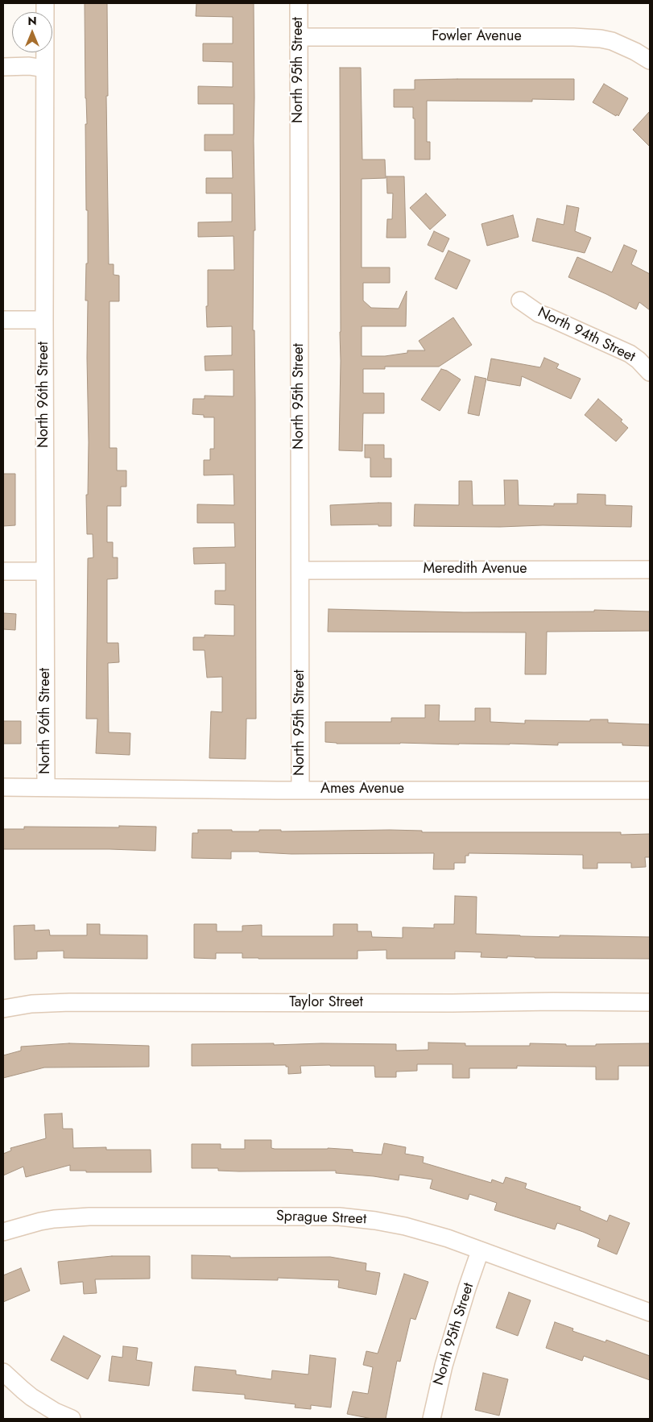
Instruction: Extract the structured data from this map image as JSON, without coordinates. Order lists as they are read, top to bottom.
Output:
{
  "streets": {
    "street": [
      "Fowler Avenue",
      "North 95th Street",
      "North 94th Street",
      "North 96th Street",
      "Meredith Avenue",
      "Ames Avenue",
      "Taylor Street",
      "Sprague Street"
    ]
  },
  "crossings": [
    ["Fowler Avenue", "North 95th Street"],
    ["North 95th Street", "Meredith Avenue"],
    ["North 95th Street", "Ames Avenue"],
    ["North 95th Street", "Sprague Street"],
    ["North 96th Street", "Ames Avenue"]
  ],
  "north": "top"
}
